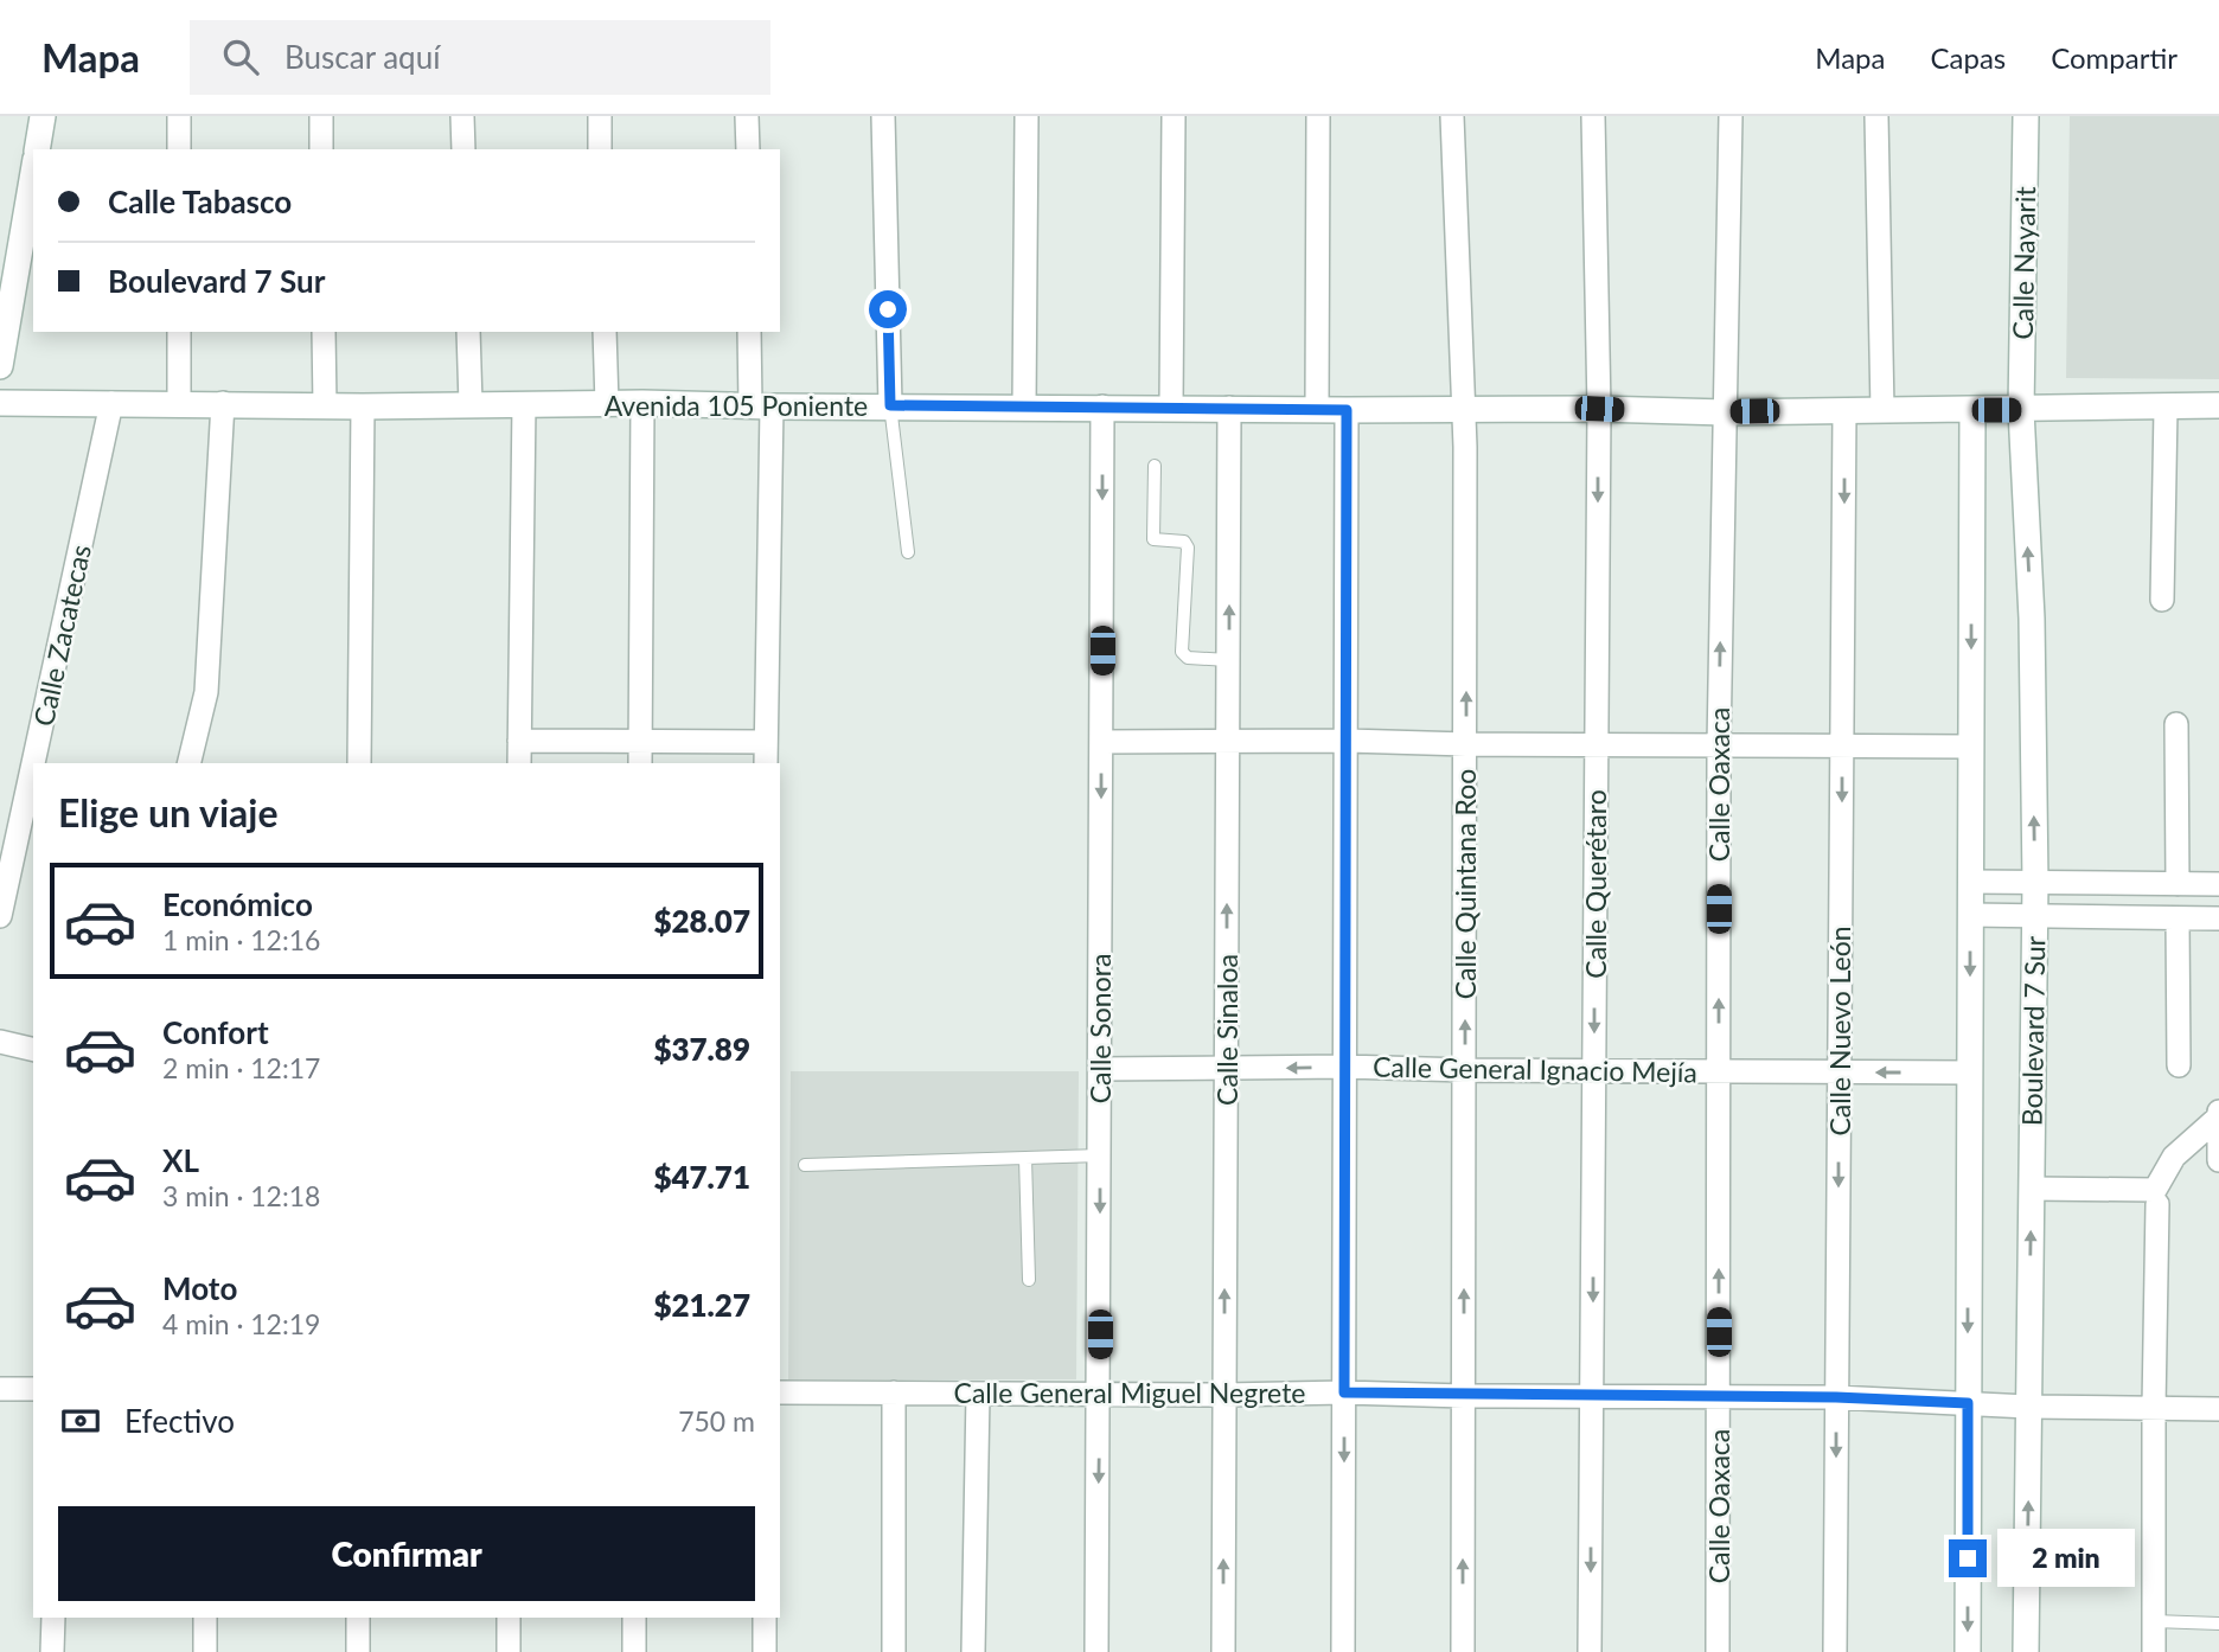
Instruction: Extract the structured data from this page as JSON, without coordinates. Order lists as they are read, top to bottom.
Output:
{
  "streets": {
    "street": [
      "Calle Nayarit",
      "Avenida 105 Poniente",
      "Calle Zacatecas",
      "Calle Oaxaca",
      "Calle Quintana Roo",
      "Calle Querétaro",
      "Calle Sonora",
      "Calle Sinaloa",
      "Calle Nuevo León",
      "Boulevard 7 Sur",
      "Calle General Ignacio Mejía",
      "Calle General Miguel Negrete"
    ]
  },
  "crossings": [
    ["Calle Nayarit", "Avenida 105 Poniente"],
    ["Calle Nayarit", "Boulevard 7 Sur"],
    ["Avenida 105 Poniente", "Calle Zacatecas"],
    ["Avenida 105 Poniente", "Calle Oaxaca"],
    ["Avenida 105 Poniente", "Calle Quintana Roo"],
    ["Avenida 105 Poniente", "Calle Querétaro"],
    ["Avenida 105 Poniente", "Calle Sonora"],
    ["Avenida 105 Poniente", "Calle Sinaloa"],
    ["Avenida 105 Poniente", "Calle Nuevo León"],
    ["Avenida 105 Poniente", "Boulevard 7 Sur"],
    ["Calle Oaxaca", "Calle General Ignacio Mejía"],
    ["Calle Oaxaca", "Calle General Miguel Negrete"],
    ["Calle Quintana Roo", "Calle General Ignacio Mejía"],
    ["Calle Quintana Roo", "Calle General Miguel Negrete"],
    ["Calle Querétaro", "Calle General Ignacio Mejía"],
    ["Calle Querétaro", "Calle General Miguel Negrete"],
    ["Calle Sonora", "Calle General Ignacio Mejía"],
    ["Calle Sonora", "Calle General Miguel Negrete"],
    ["Calle Sinaloa", "Calle General Ignacio Mejía"],
    ["Calle Sinaloa", "Calle General Miguel Negrete"],
    ["Calle Nuevo León", "Calle General Ignacio Mejía"],
    ["Calle Nuevo León", "Calle General Miguel Negrete"],
    ["Boulevard 7 Sur", "Calle General Miguel Negrete"]
  ],
  "one_way": ["Calle Oaxaca", "Calle Querétaro"],
  "page": {
    "header": "Mapa",
    "search": "Buscar aquí",
    "nav": ["Mapa", "Capas", "Compartir"],
    "banner": ["Calle Tabasco", "Boulevard 7 Sur"],
    "heading": "Elige un viaje",
    "list": [
      {
        "name": "Económico",
        "note": "1 min · 12:16",
        "value": "$28.07"
      },
      {
        "name": "Confort",
        "note": "2 min · 12:17",
        "value": "$37.89"
      },
      {
        "name": "XL",
        "note": "3 min · 12:18",
        "value": "$47.71"
      },
      {
        "name": "Moto",
        "note": "4 min · 12:19",
        "value": "$21.27"
      }
    ],
    "pay": ["Efectivo", "750 m"],
    "buttons": "Confirmar",
    "bubble": "2 min"
  }
}
